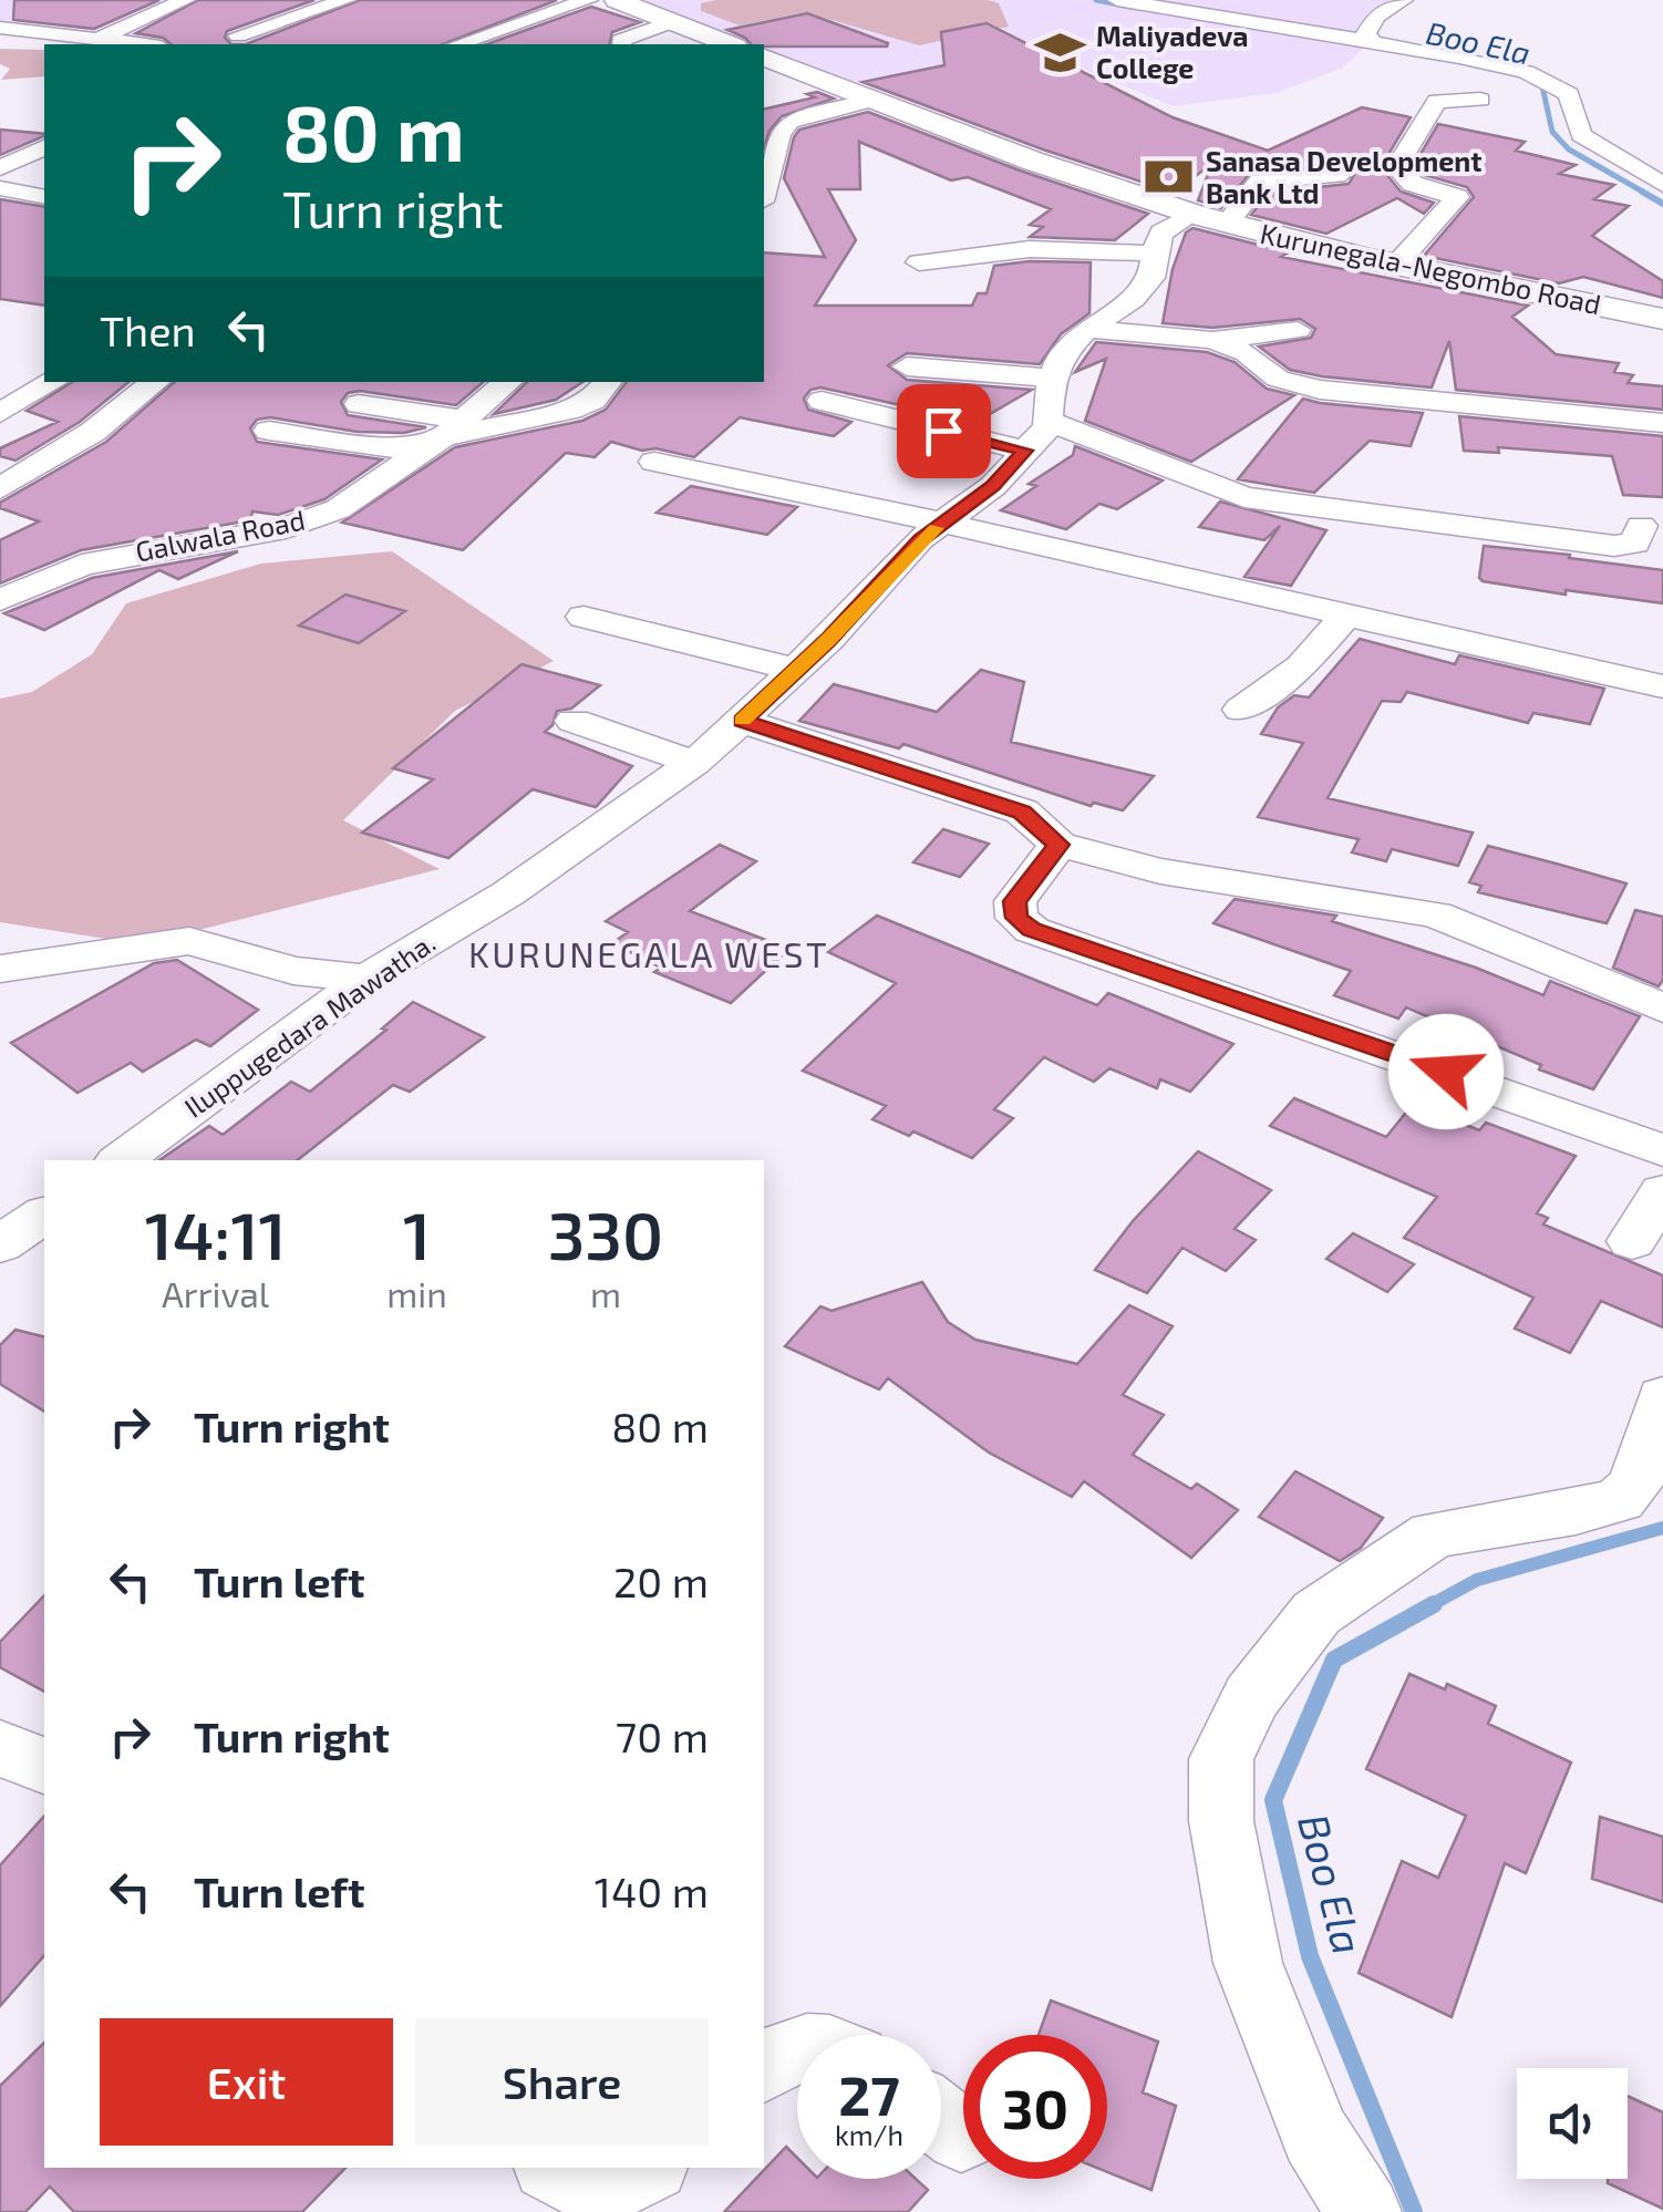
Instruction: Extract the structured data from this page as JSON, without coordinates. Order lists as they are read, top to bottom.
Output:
{
  "streets": {
    "main road": ["Kurunegala-Negombo Road"],
    "street": ["Galwala Road", "Iluppugedara Mawatha."]
  },
  "crossings": [
    ["Kurunegala-Negombo Road", "Iluppugedara Mawatha."]
  ],
  "districts": ["KURUNEGALA WEST"],
  "water": ["Boo Ela"],
  "places": {
    "school or university": ["Maliyadeva College"],
    "bank": ["Sanasa Development Bank Ltd"]
  },
  "page": {
    "turn": ["80 m", "Turn right"],
    "then": "Then",
    "eta": [
      "14:11",
      "Arrival",
      "1",
      "min",
      "330",
      "m"
    ],
    "list": [
      {
        "name": "Turn right",
        "value": "80 m"
      },
      {
        "name": "Turn left",
        "value": "20 m"
      },
      {
        "name": "Turn right",
        "value": "70 m"
      },
      {
        "name": "Turn left",
        "value": "140 m"
      }
    ],
    "buttons": ["Exit", "Share"],
    "speed": "27 km/h",
    "limit": "30"
  }
}
